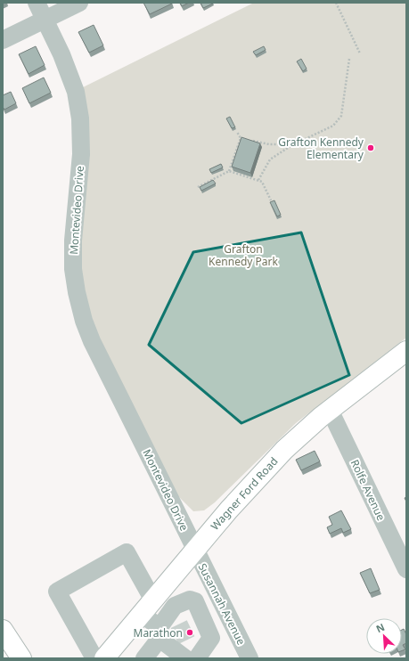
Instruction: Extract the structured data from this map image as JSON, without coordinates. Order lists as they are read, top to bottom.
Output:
{
  "streets": {
    "main road": ["Wagner Ford Road"],
    "street": ["Montevideo Drive", "Rolfe Avenue", "Susannah Avenue"]
  },
  "crossings": [
    ["Montevideo Drive", "Wagner Ford Road"],
    ["Montevideo Drive", "Susannah Avenue"],
    ["Rolfe Avenue", "Wagner Ford Road"],
    ["Wagner Ford Road", "Susannah Avenue"]
  ],
  "parks": ["Grafton Kennedy Park"],
  "places": ["Grafton Kennedy Elementary", "Marathon"],
  "north": "top left"
}
